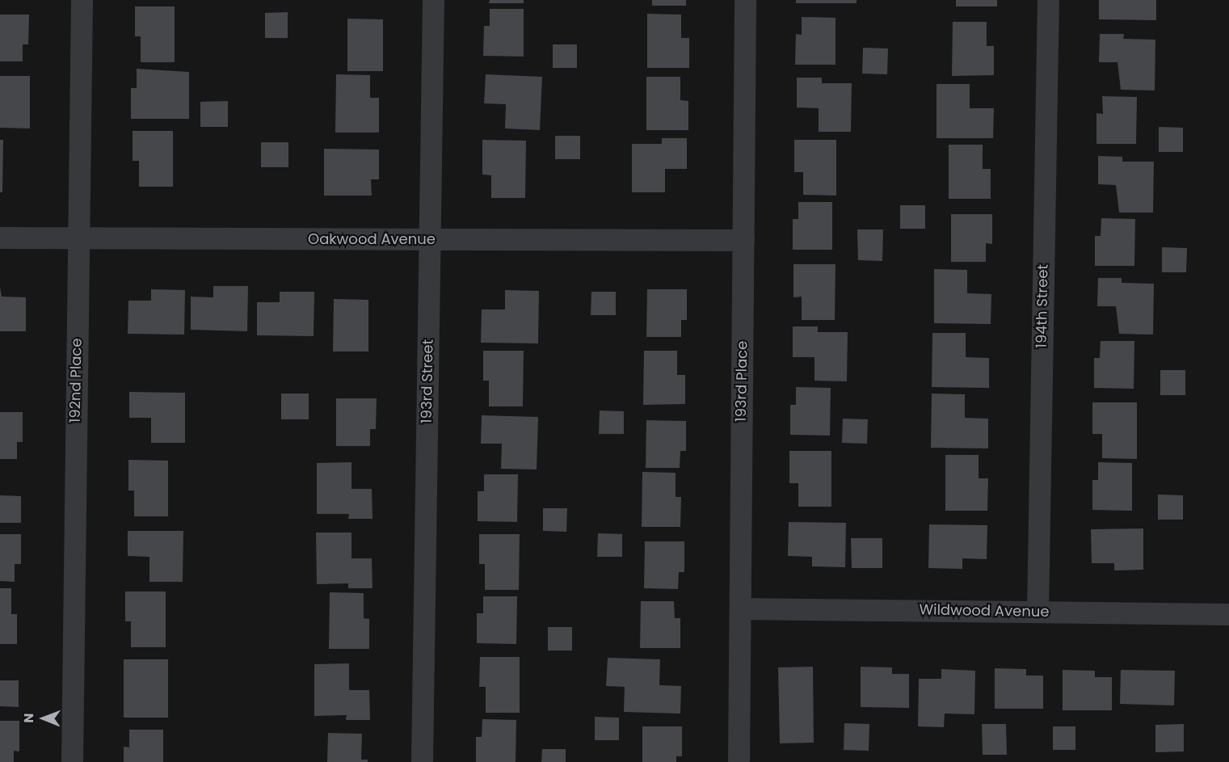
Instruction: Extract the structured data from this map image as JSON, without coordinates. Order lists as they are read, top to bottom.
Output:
{
  "streets": {
    "street": [
      "Oakwood Avenue",
      "194th Street",
      "192nd Place",
      "193rd Street",
      "193rd Place",
      "Wildwood Avenue"
    ]
  },
  "crossings": [
    ["Oakwood Avenue", "192nd Place"],
    ["Oakwood Avenue", "193rd Street"],
    ["Oakwood Avenue", "193rd Place"],
    ["194th Street", "Wildwood Avenue"],
    ["193rd Place", "Wildwood Avenue"]
  ],
  "north": "left"
}
